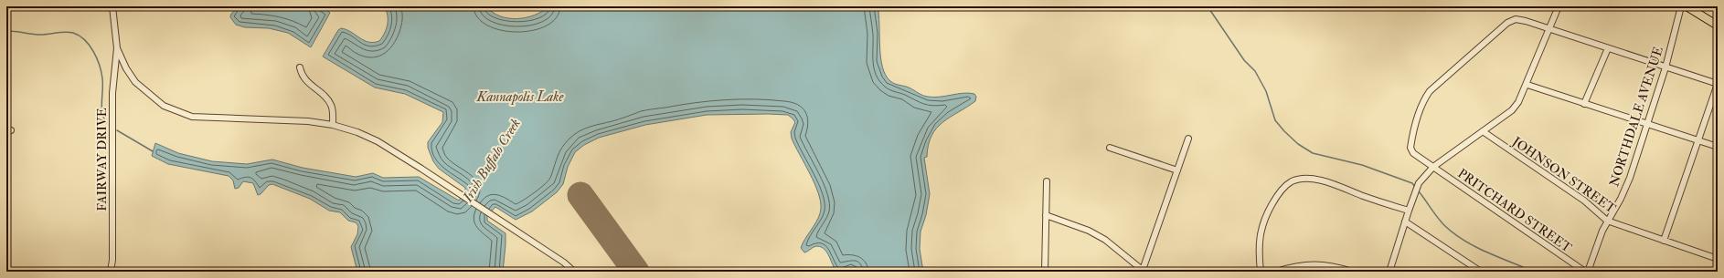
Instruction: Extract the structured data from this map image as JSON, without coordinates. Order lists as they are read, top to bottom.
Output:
{
  "streets": {
    "street": [
      "NORTHDALE AVENUE",
      "FAIRWAY DRIVE",
      "JOHNSON STREET",
      "PRITCHARD STREET"
    ]
  },
  "crossings": [
    ["NORTHDALE AVENUE", "JOHNSON STREET"]
  ],
  "water": ["Kannapolis Lake", "Irish Buffalo Creek"]
}
